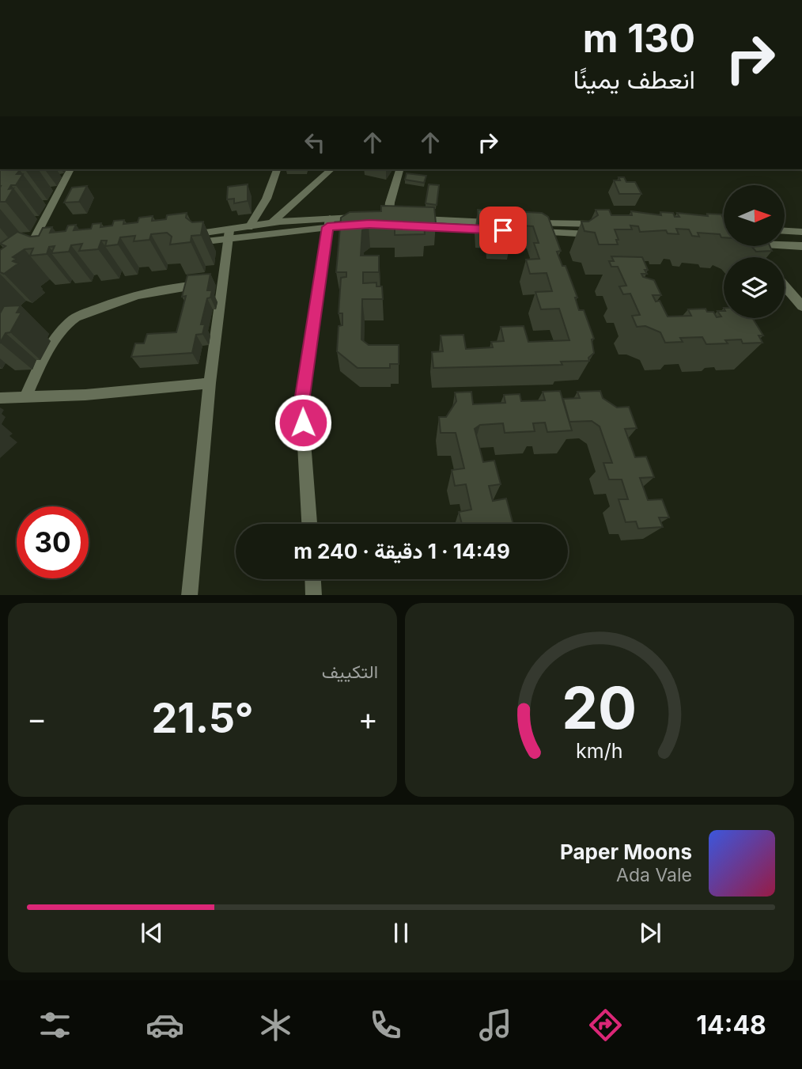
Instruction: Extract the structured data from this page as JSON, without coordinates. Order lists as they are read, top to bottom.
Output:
{
  "north": "right",
  "page": {
    "turn": ["130 m", "انعطف يمينًا"],
    "limit": "30",
    "trip": "14:49 · 1 دقيقة · 240 m",
    "tile": "التكييف",
    "heat": ["−", "21.5°", "+"],
    "song": ["Paper Moons", "Ada Vale"],
    "tabs": "14:48",
    "gauge": ["20", "km/h"]
  }
}
